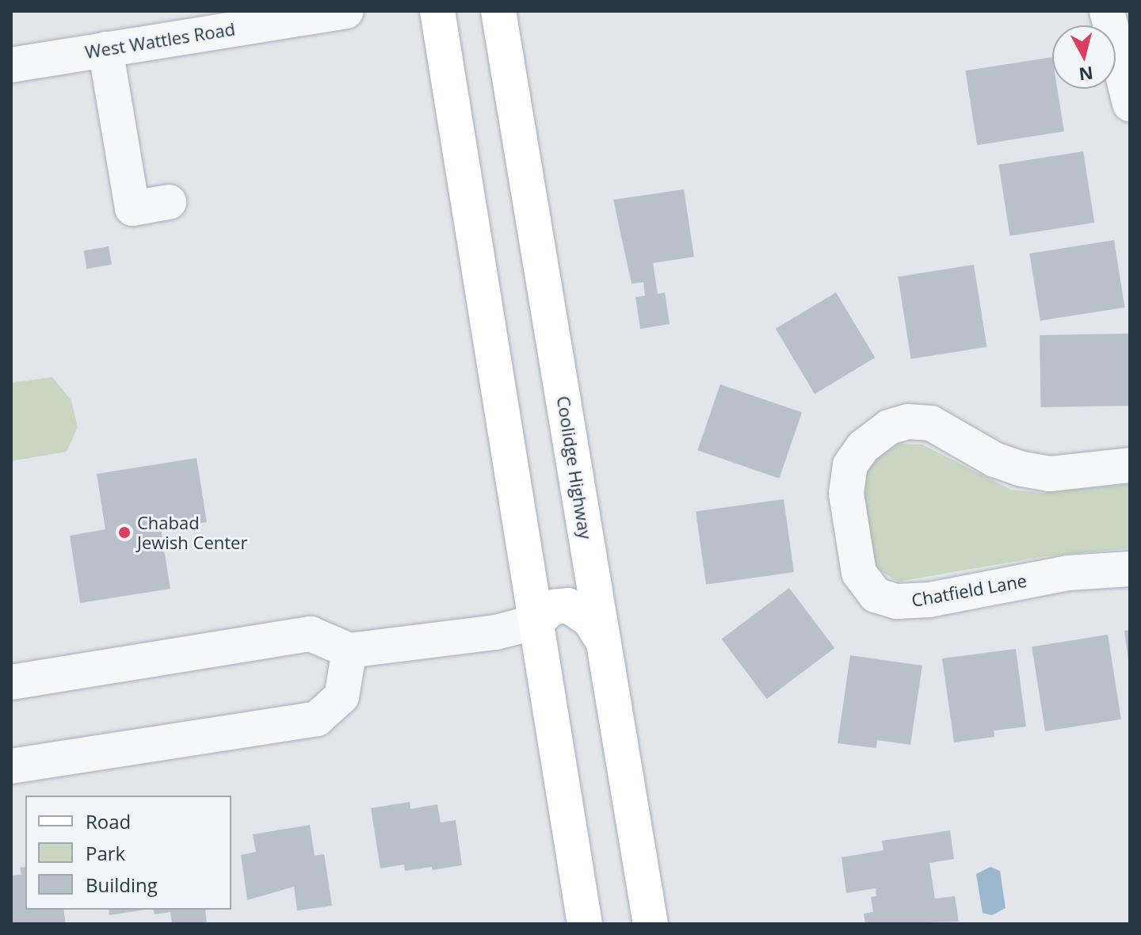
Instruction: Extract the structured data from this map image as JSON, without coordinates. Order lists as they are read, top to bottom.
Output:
{
  "streets": {
    "main road": ["Coolidge Highway"],
    "street": ["West Wattles Road", "Chatfield Lane"]
  },
  "places": ["Chabad Jewish Center"],
  "legend": ["Road", "Park", "Building"],
  "north": "bottom"
}
